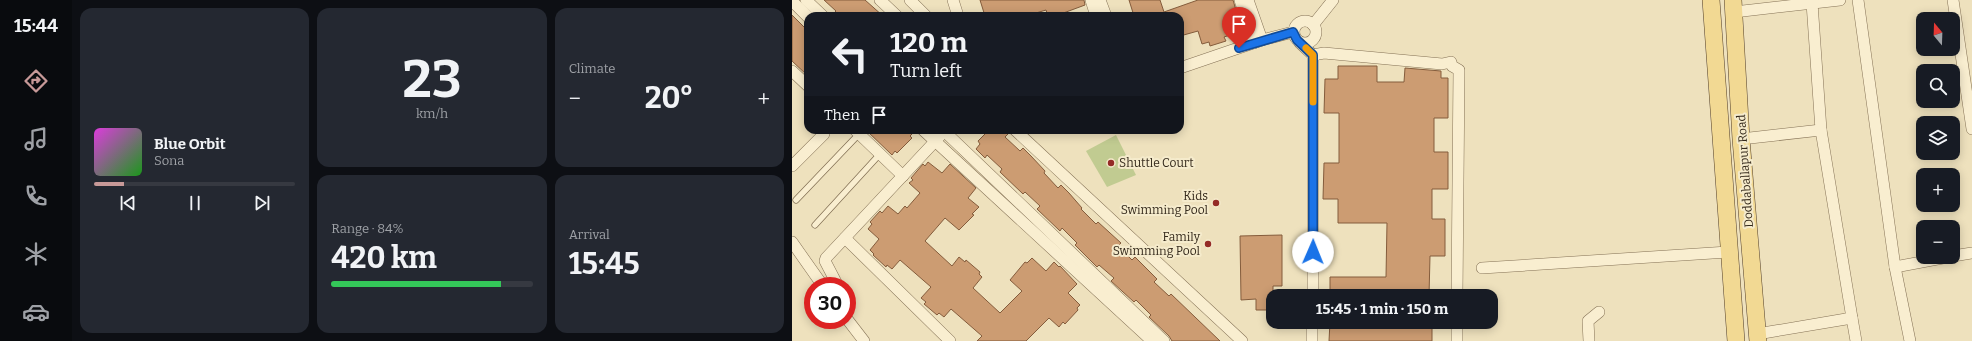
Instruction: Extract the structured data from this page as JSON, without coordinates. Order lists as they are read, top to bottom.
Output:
{
  "streets": {
    "main road": ["Doddaballapur Road"]
  },
  "places": ["Shuttle Court", "Kids Swimming Pool", "Family Swimming Pool"],
  "north": "top",
  "page": {
    "tabs": "15:44",
    "tile": [
      ["23", "km/h"],
      "Climate",
      ["Range · 84%", "420 km"],
      ["Arrival", "15:45"]
    ],
    "map_buttons": ["+", "−"],
    "turn": ["120 m", "Turn left"],
    "heat": ["−", "20°", "+"],
    "then": "Then",
    "song": ["Blue Orbit", "Sona"],
    "limit": "30",
    "trip": "15:45 · 1 min · 150 m"
  }
}
